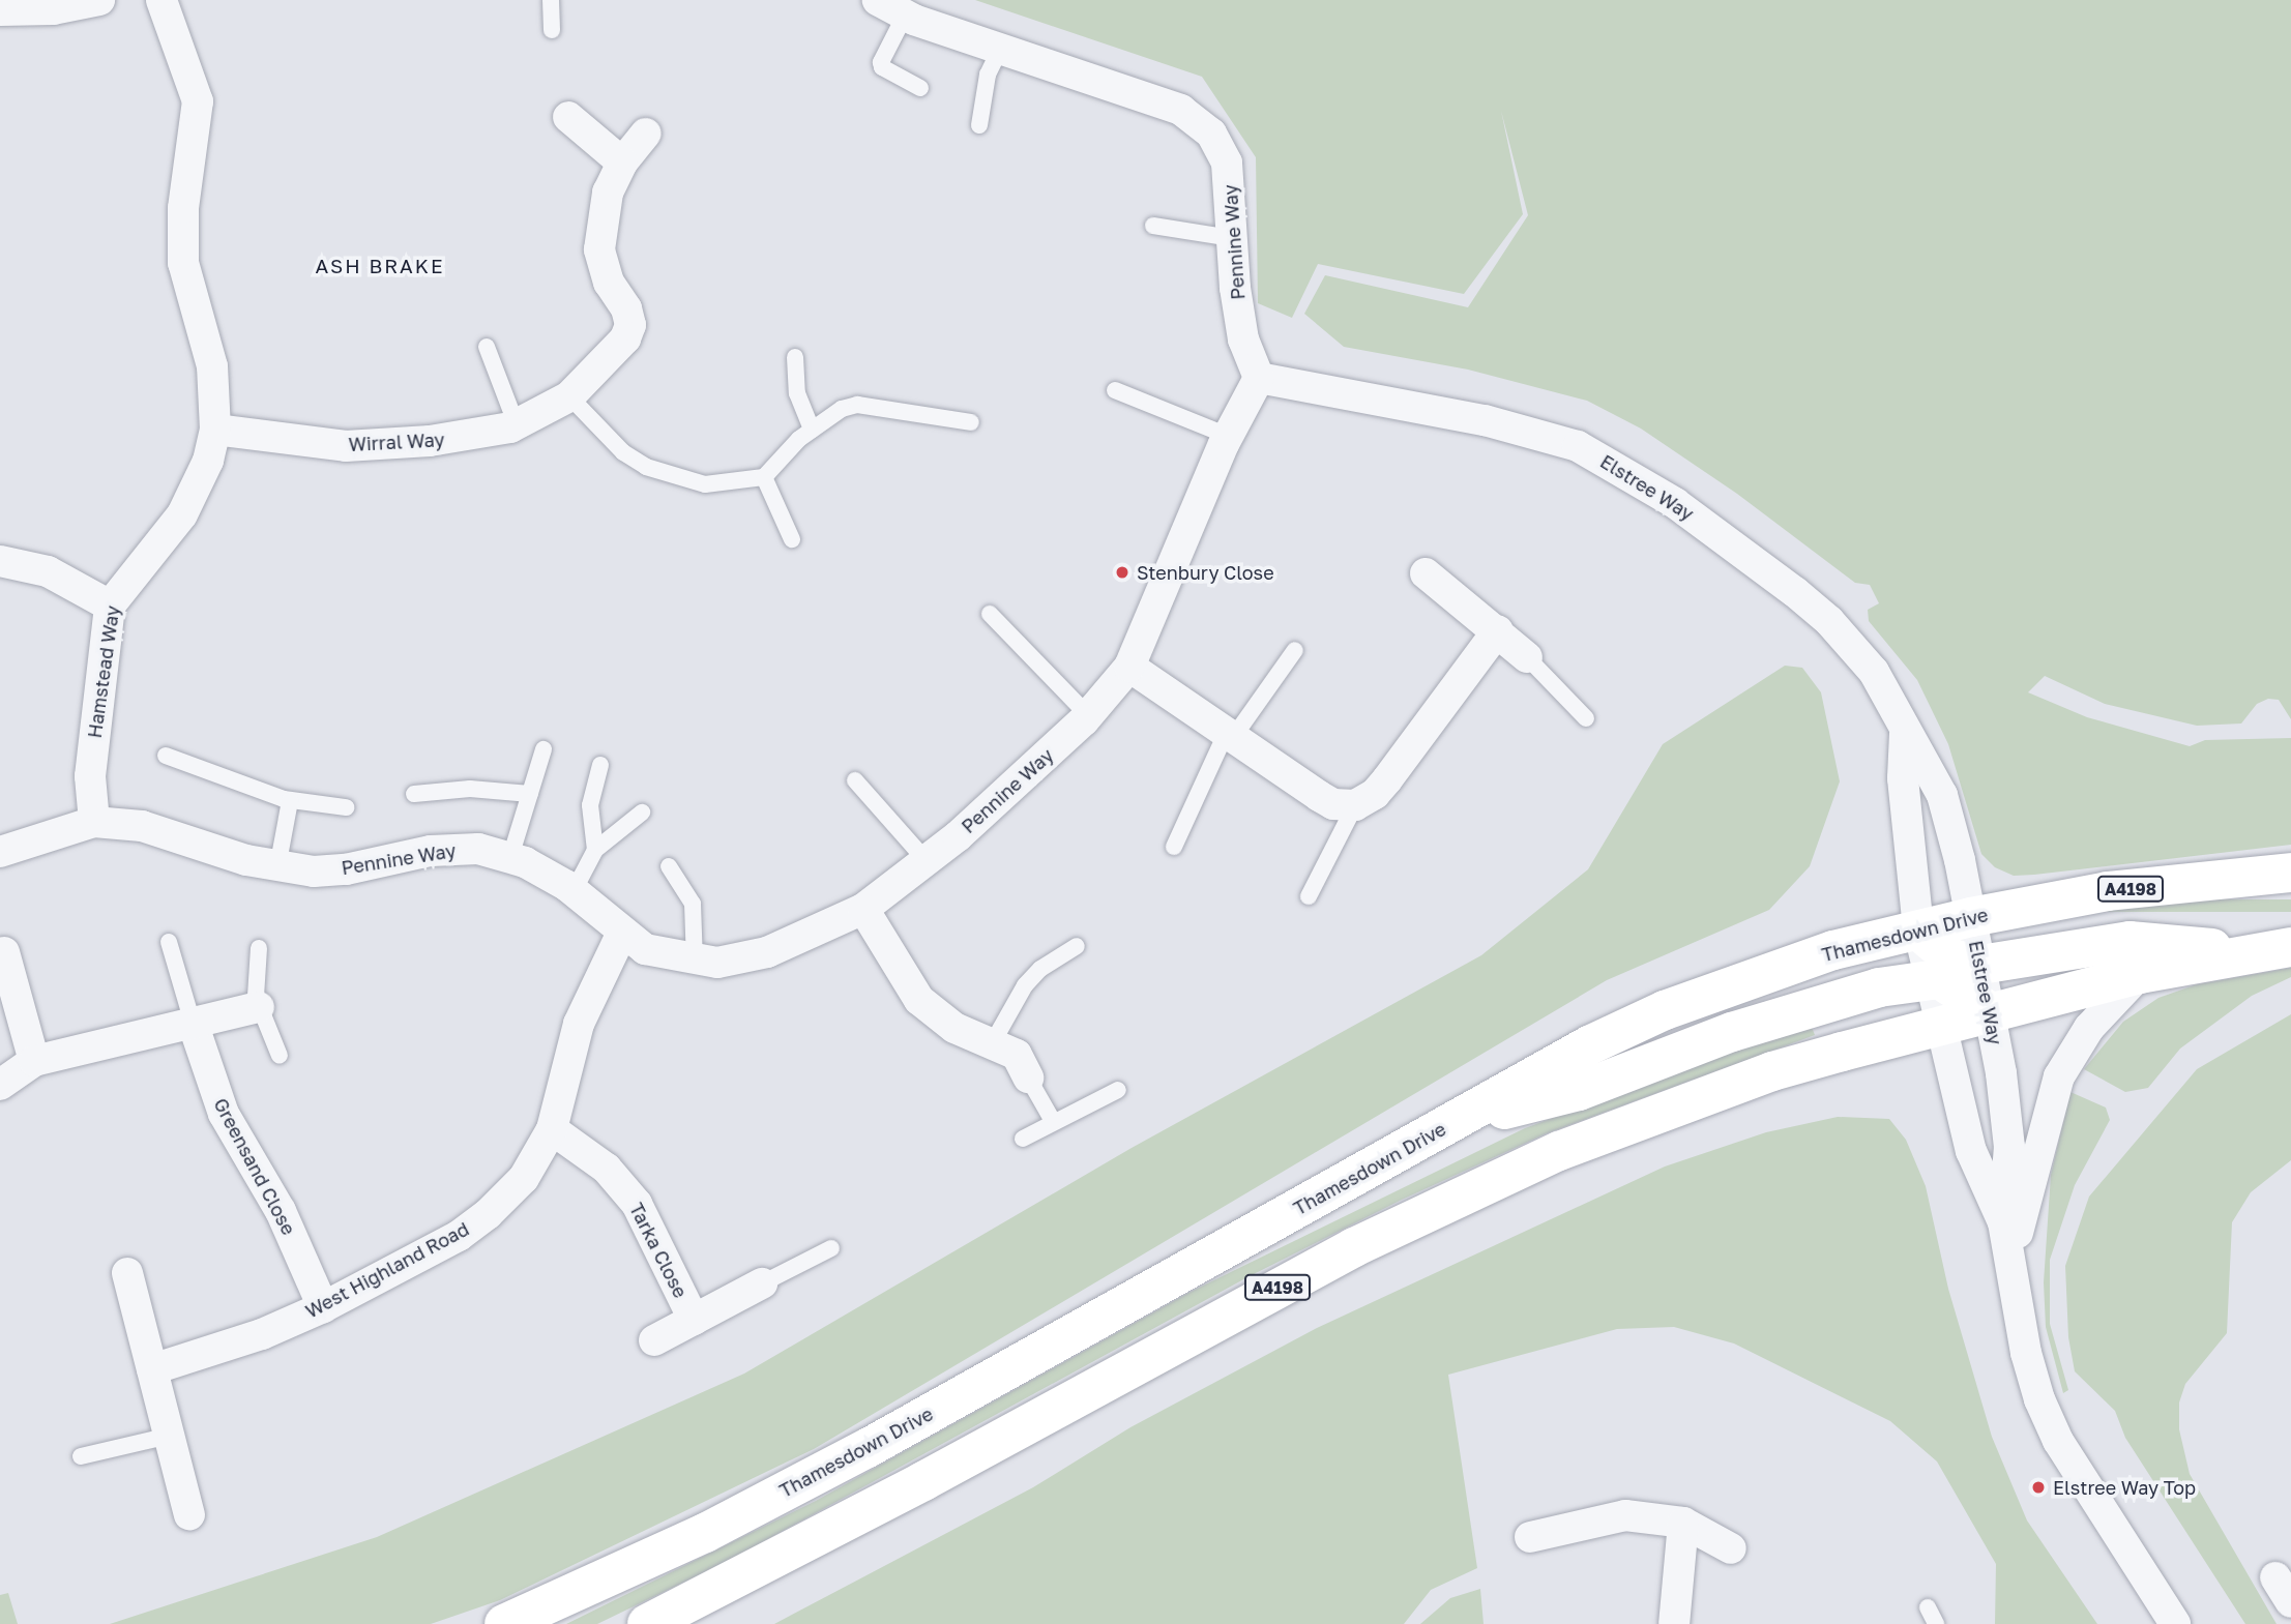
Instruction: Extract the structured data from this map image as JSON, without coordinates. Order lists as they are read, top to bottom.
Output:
{
  "streets": {
    "main road": ["A4198", "Thamesdown Drive"],
    "street": [
      "Pennine Way",
      "Wirral Way",
      "Elstree Way",
      "Hamstead Way",
      "Greensand Close",
      "Tarka Close",
      "West Highland Road"
    ]
  },
  "crossings": [
    ["Pennine Way", "Elstree Way"],
    ["Pennine Way", "Hamstead Way"],
    ["Pennine Way", "West Highland Road"],
    ["Wirral Way", "Hamstead Way"],
    ["Elstree Way", "A4198"],
    ["Elstree Way", "Thamesdown Drive"],
    ["Greensand Close", "West Highland Road"],
    ["Tarka Close", "West Highland Road"]
  ],
  "districts": ["ASH BRAKE"],
  "places": ["Stenbury Close", "Elstree Way Top"]
}
